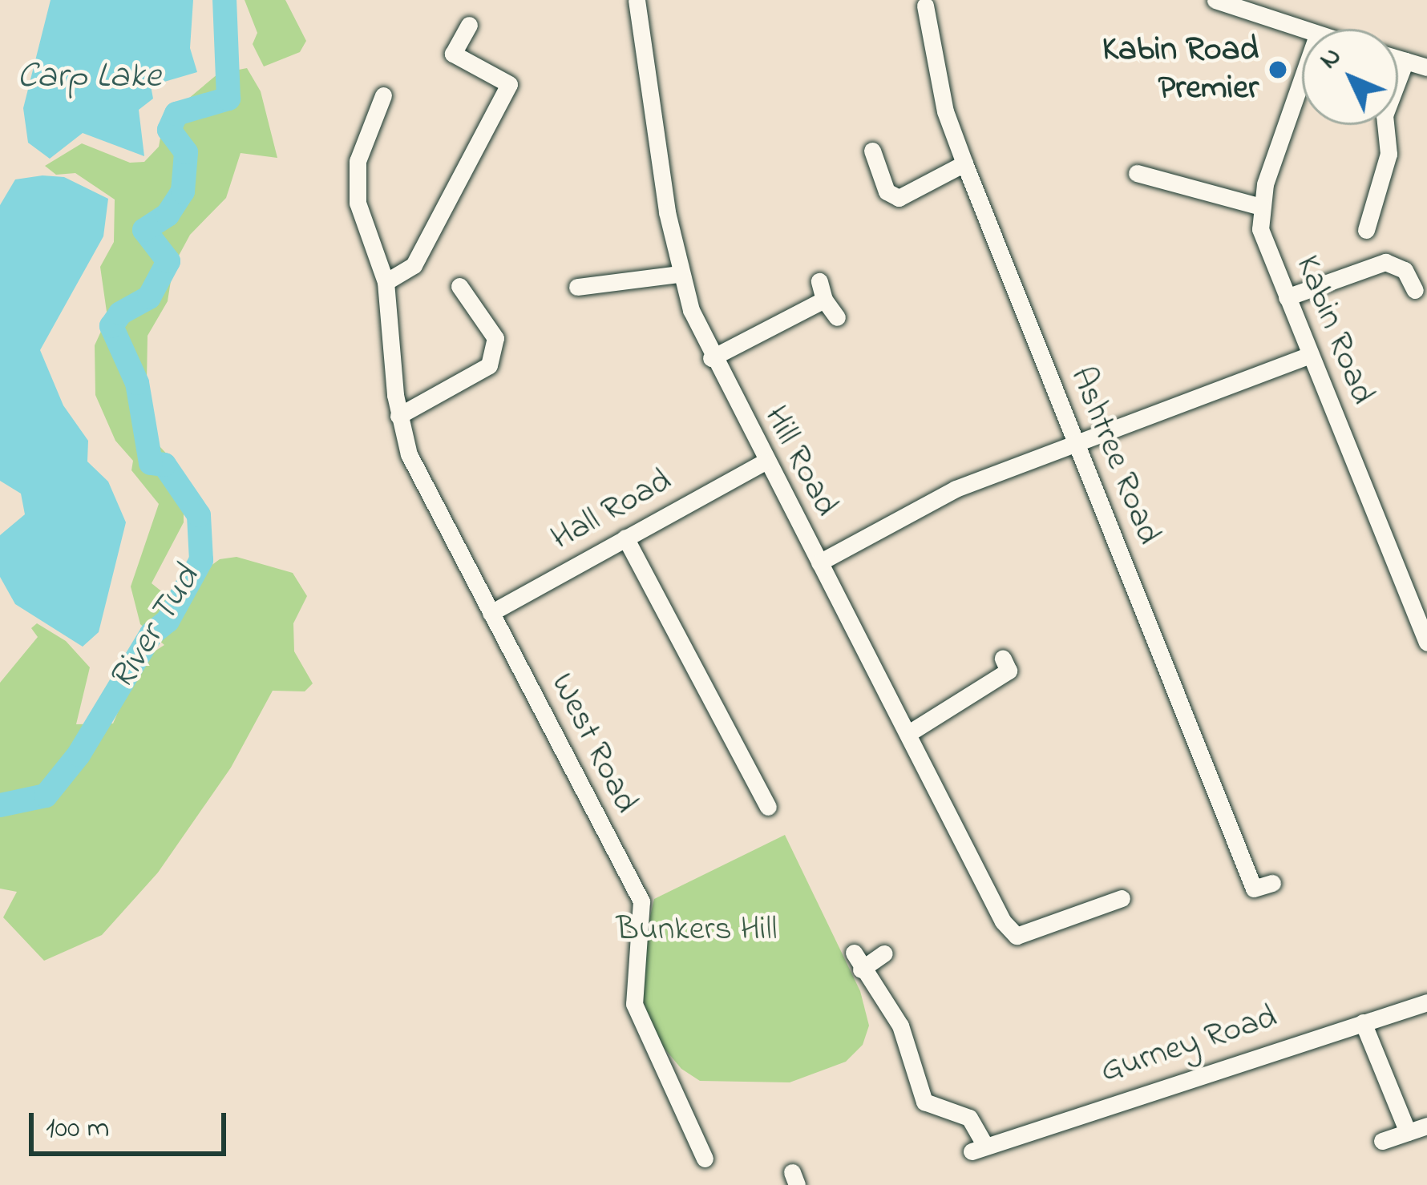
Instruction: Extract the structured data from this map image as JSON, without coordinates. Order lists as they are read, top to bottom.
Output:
{
  "streets": {
    "street": [
      "Kabin Road",
      "Ashtree Road",
      "Hill Road",
      "Hall Road",
      "West Road",
      "Gurney Road"
    ]
  },
  "crossings": [
    ["Hill Road", "Hall Road"],
    ["Hall Road", "West Road"]
  ],
  "water": ["Carp Lake", "River Tud"],
  "parks": ["Bunkers Hill"],
  "places": ["Kabin Road Premier"],
  "scale_bar": "100 m",
  "north": "top left"
}
